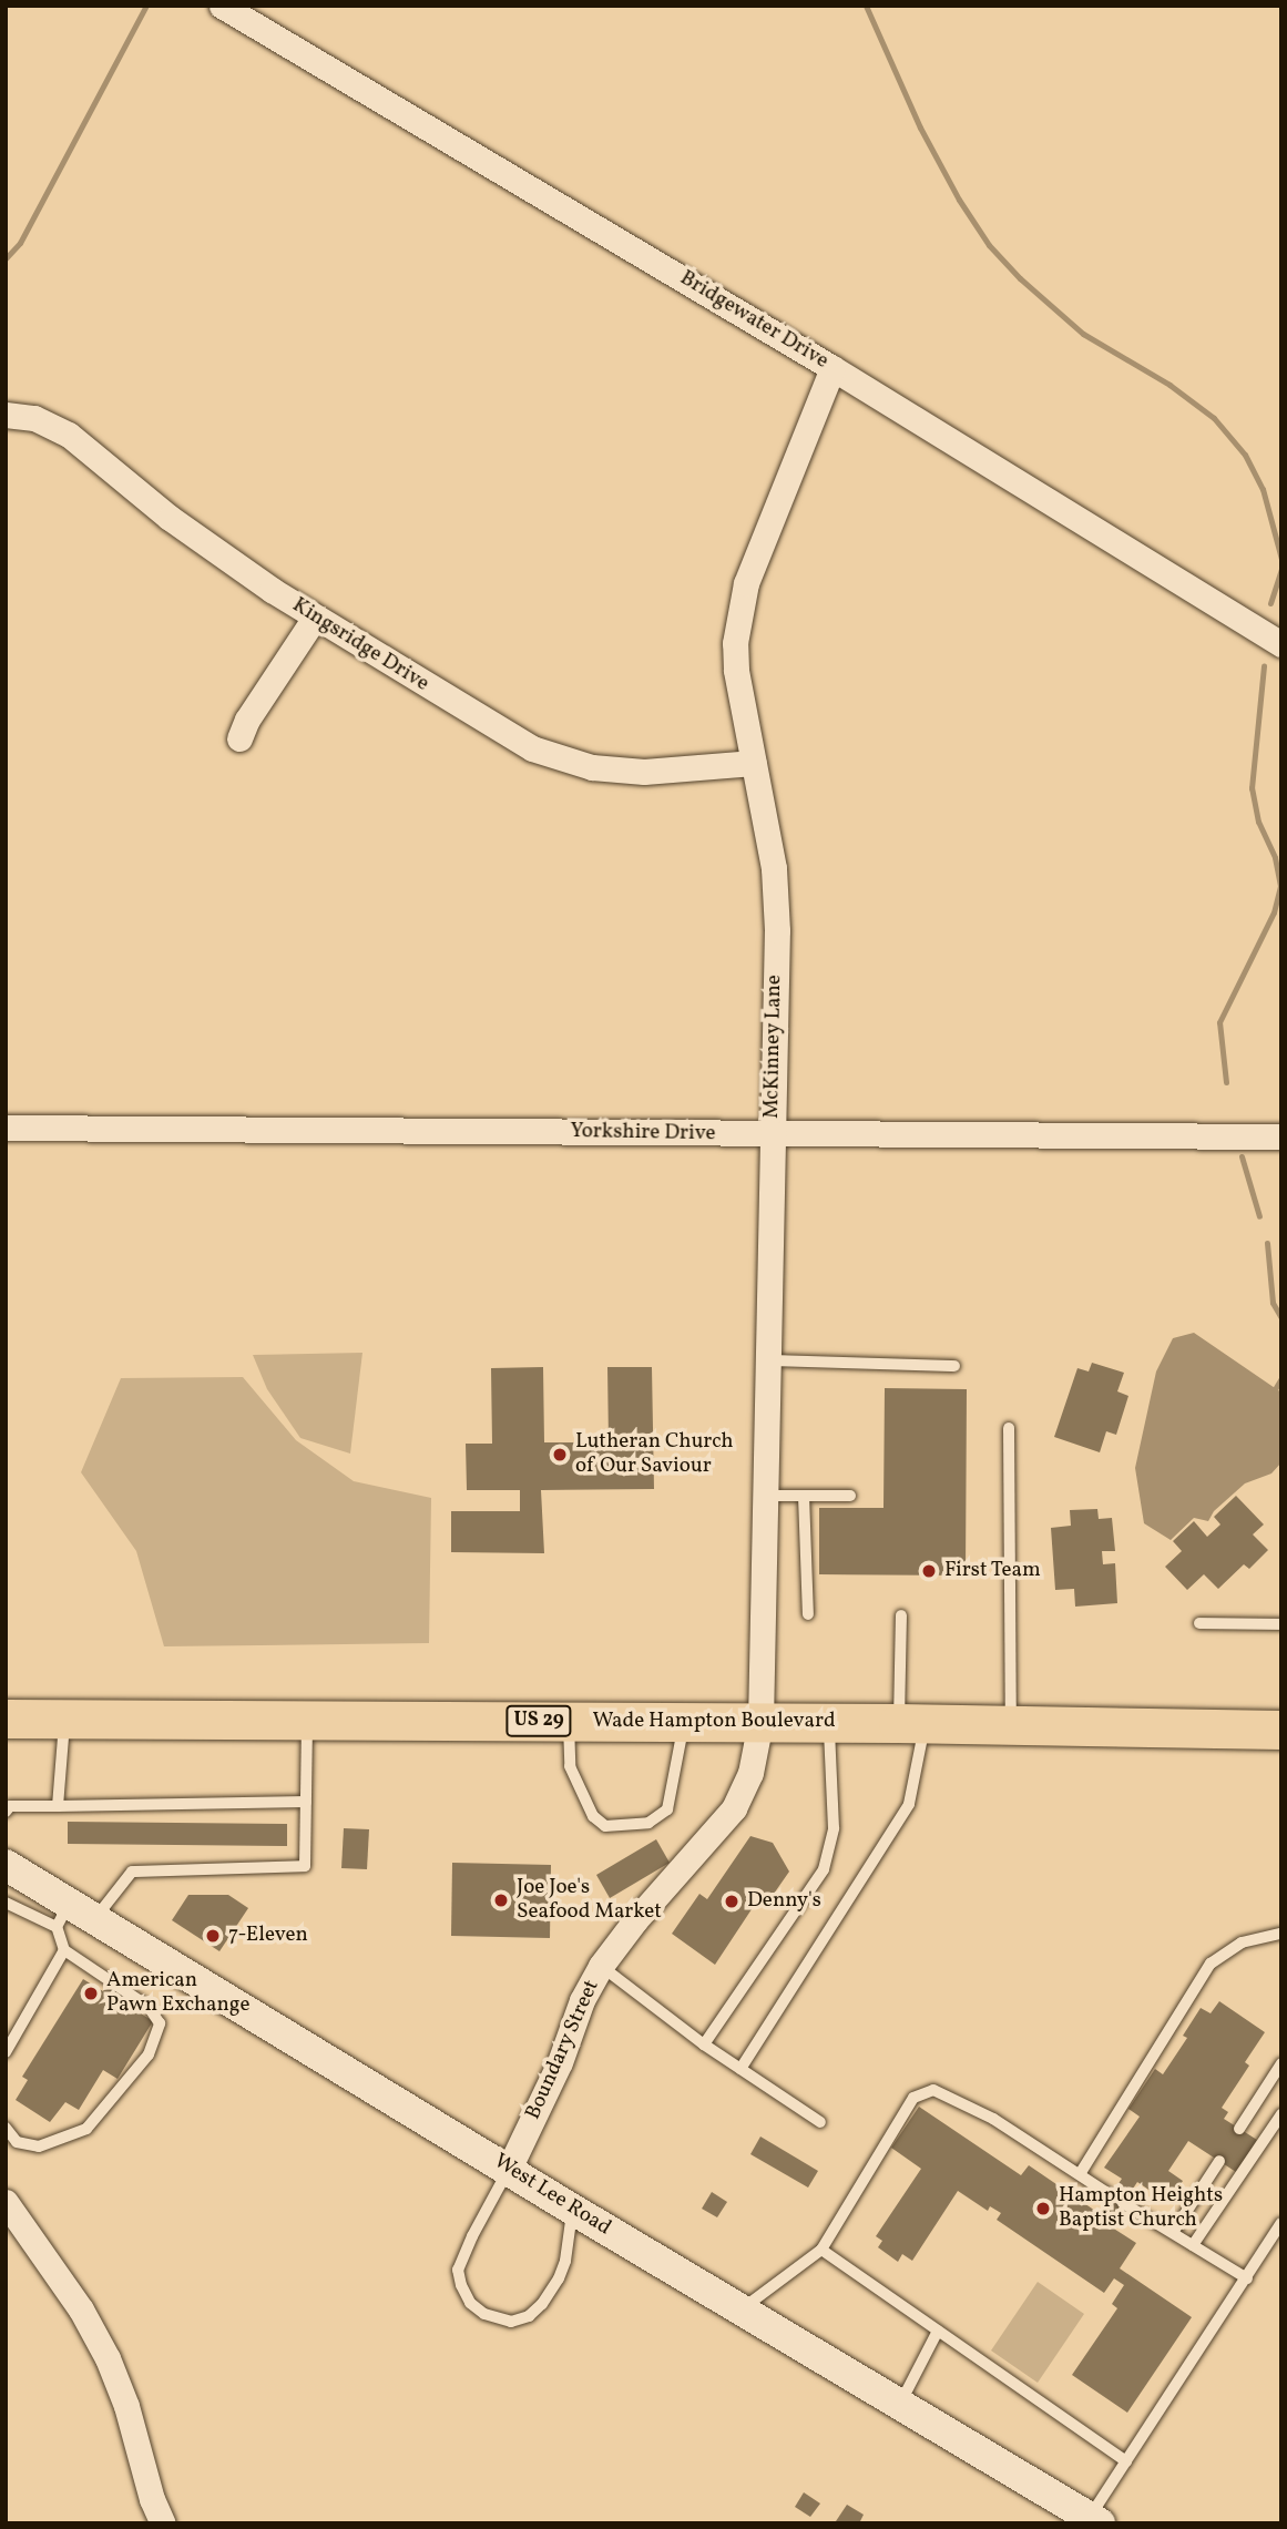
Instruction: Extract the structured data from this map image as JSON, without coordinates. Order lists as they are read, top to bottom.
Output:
{
  "streets": {
    "main road": ["US 29", "Wade Hampton Boulevard"],
    "street": [
      "Bridgewater Drive",
      "Kingsridge Drive",
      "McKinney Lane",
      "Yorkshire Drive",
      "Boundary Street",
      "West Lee Road"
    ]
  },
  "crossings": [
    ["Bridgewater Drive", "McKinney Lane"],
    ["Kingsridge Drive", "McKinney Lane"],
    ["McKinney Lane", "Yorkshire Drive"],
    ["McKinney Lane", "Wade Hampton Boulevard"],
    ["McKinney Lane", "Boundary Street"],
    ["Wade Hampton Boulevard", "Boundary Street"],
    ["Boundary Street", "West Lee Road"]
  ],
  "places": [
    "Lutheran Church of Our Saviour",
    "First Team",
    "Joe Joe's Seafood Market",
    "Denny's",
    "7-Eleven",
    "American Pawn Exchange",
    "Hampton Heights Baptist Church"
  ]
}
